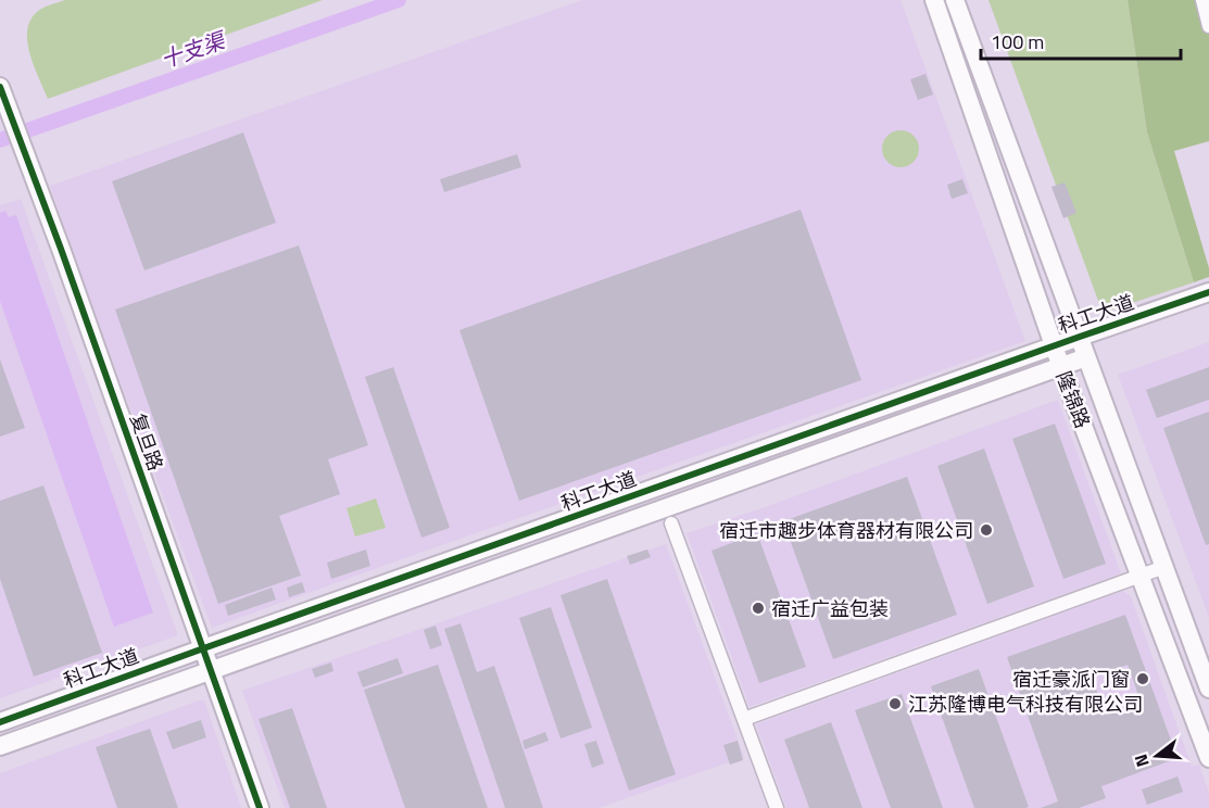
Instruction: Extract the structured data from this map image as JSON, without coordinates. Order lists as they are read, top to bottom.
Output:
{
  "streets": {
    "street": ["科工大道", "隆锦路", "复旦路"]
  },
  "crossings": [
    ["科工大道", "隆锦路"],
    ["科工大道", "复旦路"]
  ],
  "water": ["十支渠"],
  "places": [
    "宿迁市趣步体育器材有限公司",
    "宿迁广益包装",
    "宿迁豪派门窗",
    "江苏隆博电气科技有限公司"
  ],
  "scale_bar": "100 m",
  "north": "left"
}
